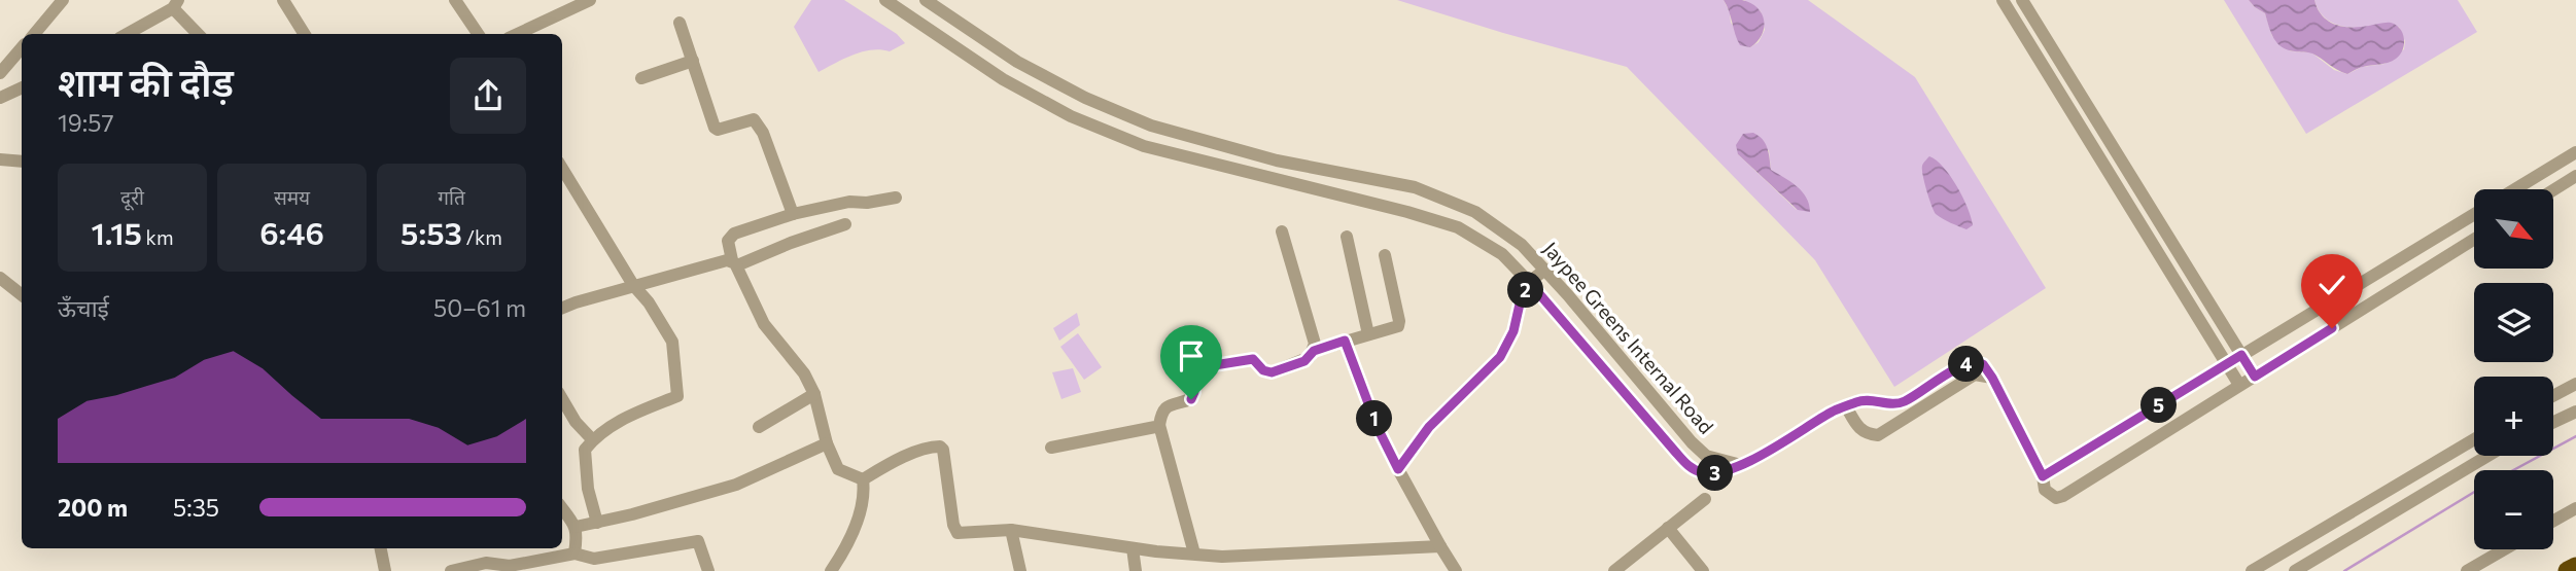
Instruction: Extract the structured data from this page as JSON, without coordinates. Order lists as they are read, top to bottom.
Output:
{
  "streets": {
    "street": ["Jaypee Greens Internal Road"]
  },
  "north": "bottom right",
  "page": {
    "heading": ["शाम की दौड़", "19:57"],
    "stats": [
      ["दूरी", "1.15 km"],
      ["समय", "6:46"],
      ["गति", "5:53 /km"]
    ],
    "map_buttons": ["+", "−"],
    "pins": [
      "2",
      "4",
      "5",
      "1",
      "3"
    ],
    "chart": ["ऊँचाई", "50–61 m"],
    "list": [
      {
        "name": "200 m",
        "note": "5:35"
      }
    ]
  }
}
